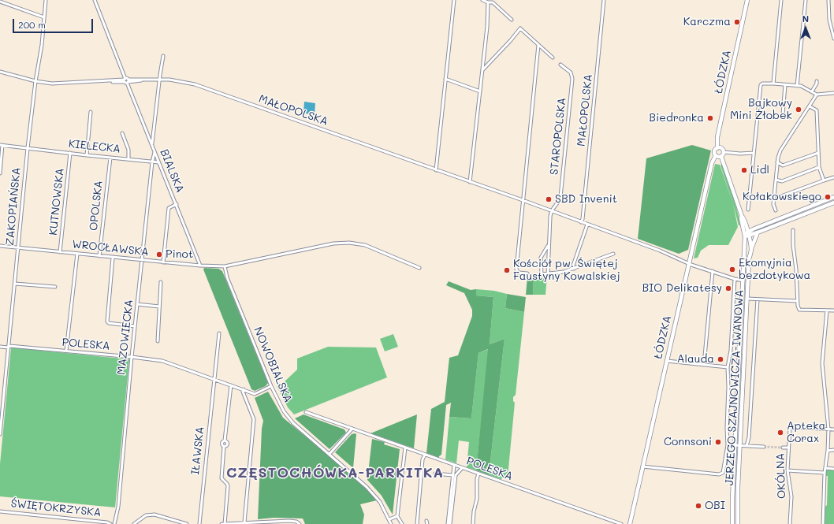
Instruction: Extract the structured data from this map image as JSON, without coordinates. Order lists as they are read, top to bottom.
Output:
{
  "streets": {
    "main road": ["ŁÓDZKA", "JERZEGO SZAJNOWICZA-IWANOWA"],
    "street": [
      "MAŁOPOLSKA",
      "STAROPOLSKA",
      "KIELECKA",
      "BIALSKA",
      "KUTNOWSKA",
      "OPOLSKA",
      "ZAKOPIAŃSKA",
      "WROCŁAWSKA",
      "MAZOWIECKA",
      "POLESKA",
      "NOWOBIALSKA",
      "IŁAWSKA",
      "OKÓLNA",
      "ŚWIĘTOKRZYSKA"
    ]
  },
  "crossings": [
    ["ŁÓDZKA", "MAŁOPOLSKA"],
    ["ŁÓDZKA", "JERZEGO SZAJNOWICZA-IWANOWA"],
    ["MAŁOPOLSKA", "STAROPOLSKA"],
    ["MAŁOPOLSKA", "BIALSKA"],
    ["MAŁOPOLSKA", "ZAKOPIAŃSKA"],
    ["MAŁOPOLSKA", "JERZEGO SZAJNOWICZA-IWANOWA"],
    ["KIELECKA", "BIALSKA"],
    ["KIELECKA", "KUTNOWSKA"],
    ["KIELECKA", "OPOLSKA"],
    ["KIELECKA", "ZAKOPIAŃSKA"],
    ["KIELECKA", "MAZOWIECKA"],
    ["BIALSKA", "WROCŁAWSKA"],
    ["BIALSKA", "MAZOWIECKA"],
    ["KUTNOWSKA", "WROCŁAWSKA"],
    ["OPOLSKA", "WROCŁAWSKA"],
    ["ZAKOPIAŃSKA", "WROCŁAWSKA"],
    ["ZAKOPIAŃSKA", "POLESKA"],
    ["WROCŁAWSKA", "MAZOWIECKA"],
    ["WROCŁAWSKA", "NOWOBIALSKA"],
    ["MAZOWIECKA", "POLESKA"],
    ["POLESKA", "NOWOBIALSKA"],
    ["POLESKA", "IŁAWSKA"]
  ],
  "districts": ["CZĘSTOCHÓWKA-PARKITKA"],
  "places": [
    "Karczma",
    "Bajkowy Mini Żłobek",
    "Biedronka",
    "Lidl",
    "Kołakowskiego",
    "SBD Invenit",
    "Pinot",
    "Ekomyjnia bezdotykowa",
    "Kościół pw. Świętej Faustyny Kowalskiej",
    "BIO Delikatesy",
    "Alauda",
    "Apteka Corax",
    "Connsoni",
    "OBI"
  ],
  "scale_bar": "200 m",
  "north": "top"
}
